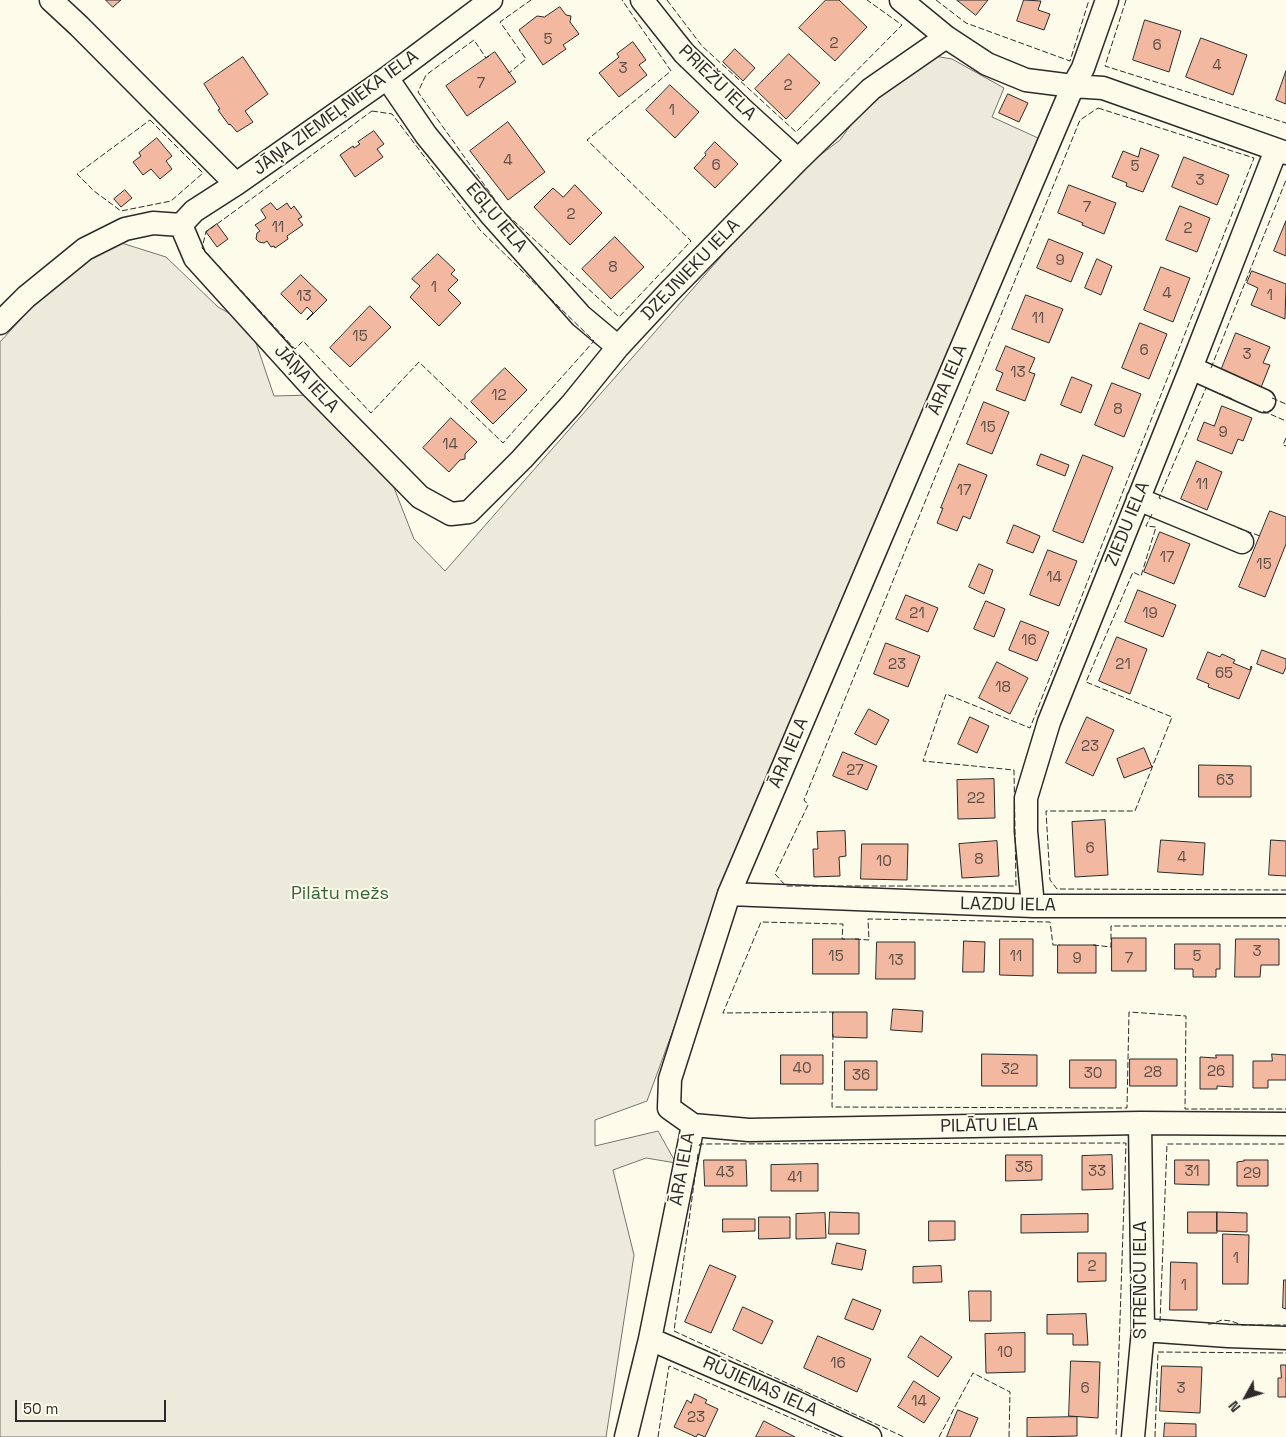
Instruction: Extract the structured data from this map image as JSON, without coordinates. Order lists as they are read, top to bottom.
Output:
{
  "streets": {
    "street": [
      "PRIEŽU IELA",
      "JĀŅA ZIEMEĻNIEKA IELA",
      "EGĻU IELA",
      "DZEJNIEKU IELA",
      "JĀŅA IELA",
      "ĀRA IELA",
      "ZIEDU IELA",
      "LAZDU IELA",
      "PILĀTU IELA",
      "STRENČU IELA",
      "RŪJIENAS IELA"
    ]
  },
  "crossings": [
    ["PRIEŽU IELA", "DZEJNIEKU IELA"],
    ["JĀŅA ZIEMEĻNIEKA IELA", "EGĻU IELA"],
    ["JĀŅA ZIEMEĻNIEKA IELA", "JĀŅA IELA"],
    ["EGĻU IELA", "DZEJNIEKU IELA"],
    ["DZEJNIEKU IELA", "JĀŅA IELA"],
    ["ĀRA IELA", "LAZDU IELA"],
    ["ĀRA IELA", "PILĀTU IELA"],
    ["ĀRA IELA", "RŪJIENAS IELA"],
    ["ZIEDU IELA", "LAZDU IELA"],
    ["PILĀTU IELA", "STRENČU IELA"]
  ],
  "parks": ["Pilātu mežs"],
  "house_numbers": [
    "5",
    "2",
    "6",
    "4",
    "3",
    "7",
    "2",
    "1",
    "4",
    "6",
    "5",
    "3",
    "7",
    "2",
    "11",
    "2",
    "9",
    "8",
    "1",
    "4",
    "1",
    "13",
    "11",
    "15",
    "6",
    "3",
    "13",
    "12",
    "8",
    "15",
    "9",
    "14",
    "11",
    "17",
    "17",
    "15",
    "14",
    "21",
    "19",
    "16",
    "23",
    "21",
    "65",
    "18",
    "23",
    "27",
    "63",
    "22",
    "6",
    "4",
    "8",
    "10",
    "3",
    "15",
    "11",
    "5",
    "9",
    "7",
    "13",
    "40",
    "32",
    "26",
    "28",
    "30",
    "36",
    "35",
    "33",
    "31",
    "43",
    "29",
    "41",
    "1",
    "2",
    "1",
    "10",
    "16",
    "6",
    "3",
    "14",
    "23"
  ],
  "scale_bar": "50 m",
  "north": "bottom left"
}
